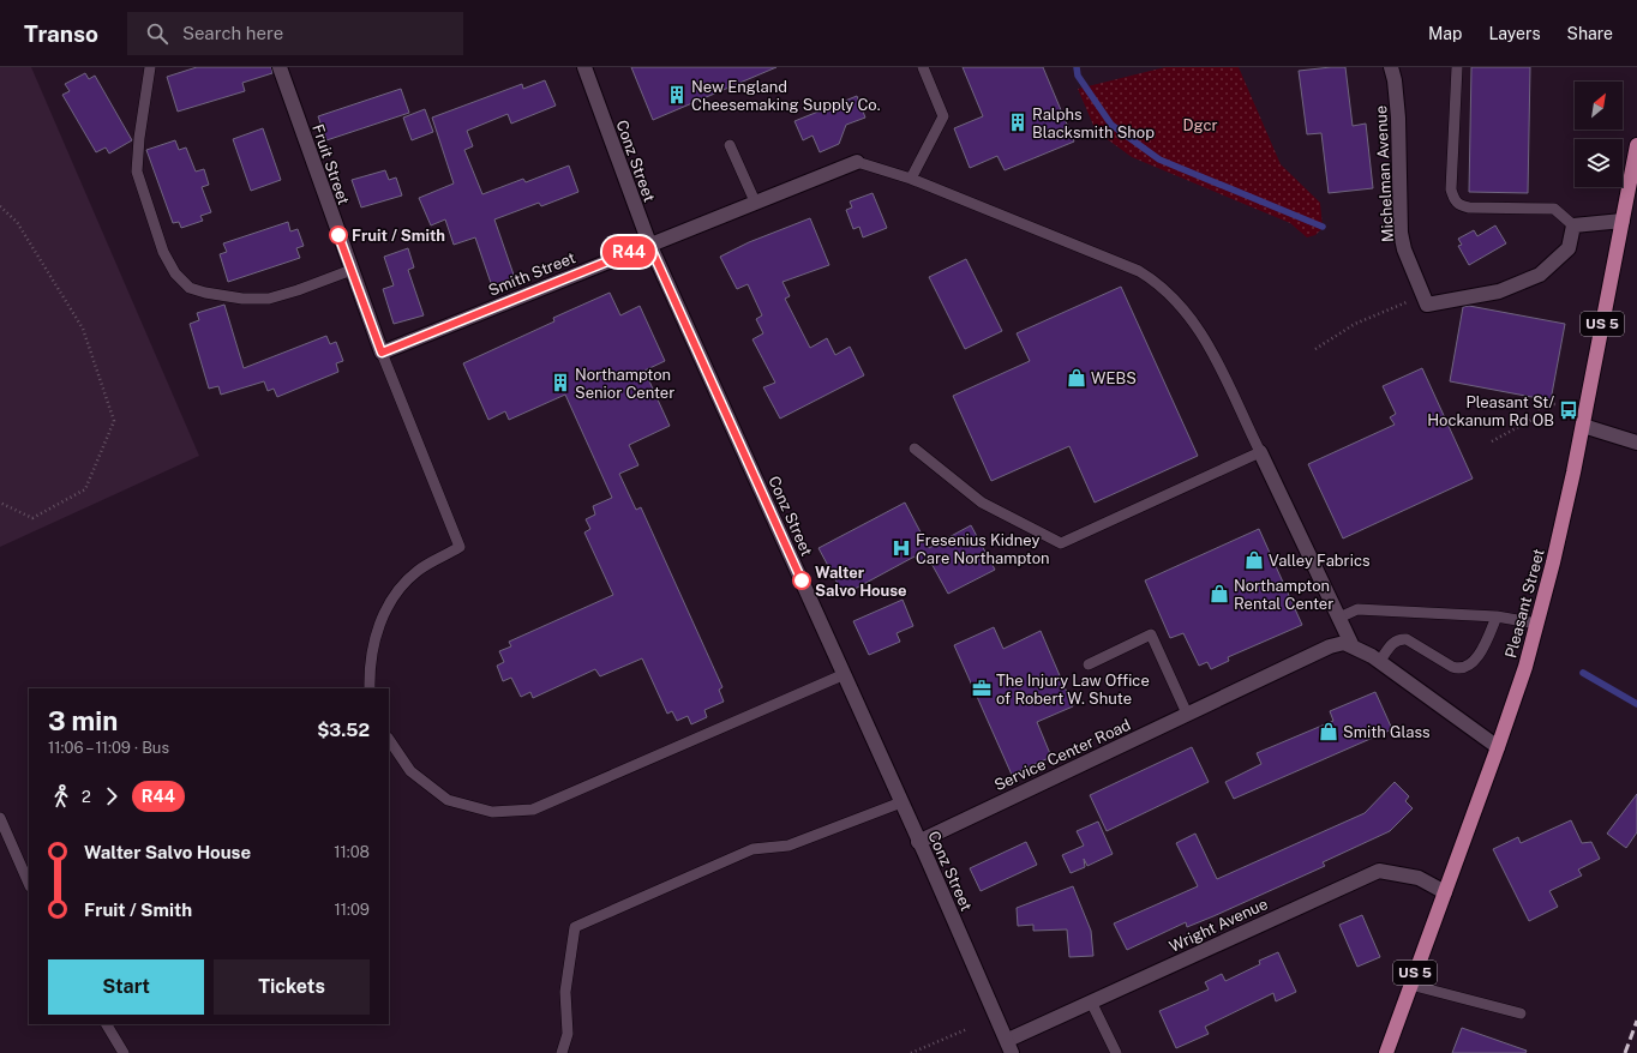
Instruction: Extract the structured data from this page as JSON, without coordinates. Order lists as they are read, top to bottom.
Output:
{
  "streets": {
    "main road": ["US 5", "Pleasant Street"],
    "street": [
      "Conz Street",
      "Fruit Street",
      "Michelman Avenue",
      "Smith Street",
      "Service Center Road",
      "Wright Avenue"
    ]
  },
  "crossings": [
    ["Conz Street", "Smith Street"],
    ["Conz Street", "Service Center Road"],
    ["Conz Street", "Wright Avenue"],
    ["Fruit Street", "Smith Street"],
    ["Pleasant Street", "Service Center Road"],
    ["Pleasant Street", "Wright Avenue"]
  ],
  "parks": ["Dgcr"],
  "places": {
    "building": ["New England Cheesemaking Supply Co.", "Ralphs Blacksmith Shop", "Northampton Senior Center"],
    "other": ["Fruit / Smith", "Walter Salvo House"],
    "shop": [
      "WEBS",
      "Valley Fabrics",
      "Northampton Rental Center",
      "Smith Glass"
    ],
    "bus stop": ["Pleasant St/ Hockanum Rd OB"],
    "hospital": ["Fresenius Kidney Care Northampton"],
    "office": ["The Injury Law Office of Robert W. Shute"]
  },
  "lines": ["bus line R44"],
  "north": "top right",
  "page": {
    "header": "Transo",
    "search": "Search here",
    "nav": ["Map", "Layers", "Share"],
    "on_map": "R44",
    "heading": ["3 min", "11:06 – 11:09 · Bus", "$3.52"],
    "legs": ["2", "R44"],
    "list": [
      {
        "name": "Walter Salvo House",
        "value": "11:08"
      },
      {
        "name": "Fruit / Smith",
        "value": "11:09"
      }
    ],
    "buttons": ["Start", "Tickets"]
  }
}
